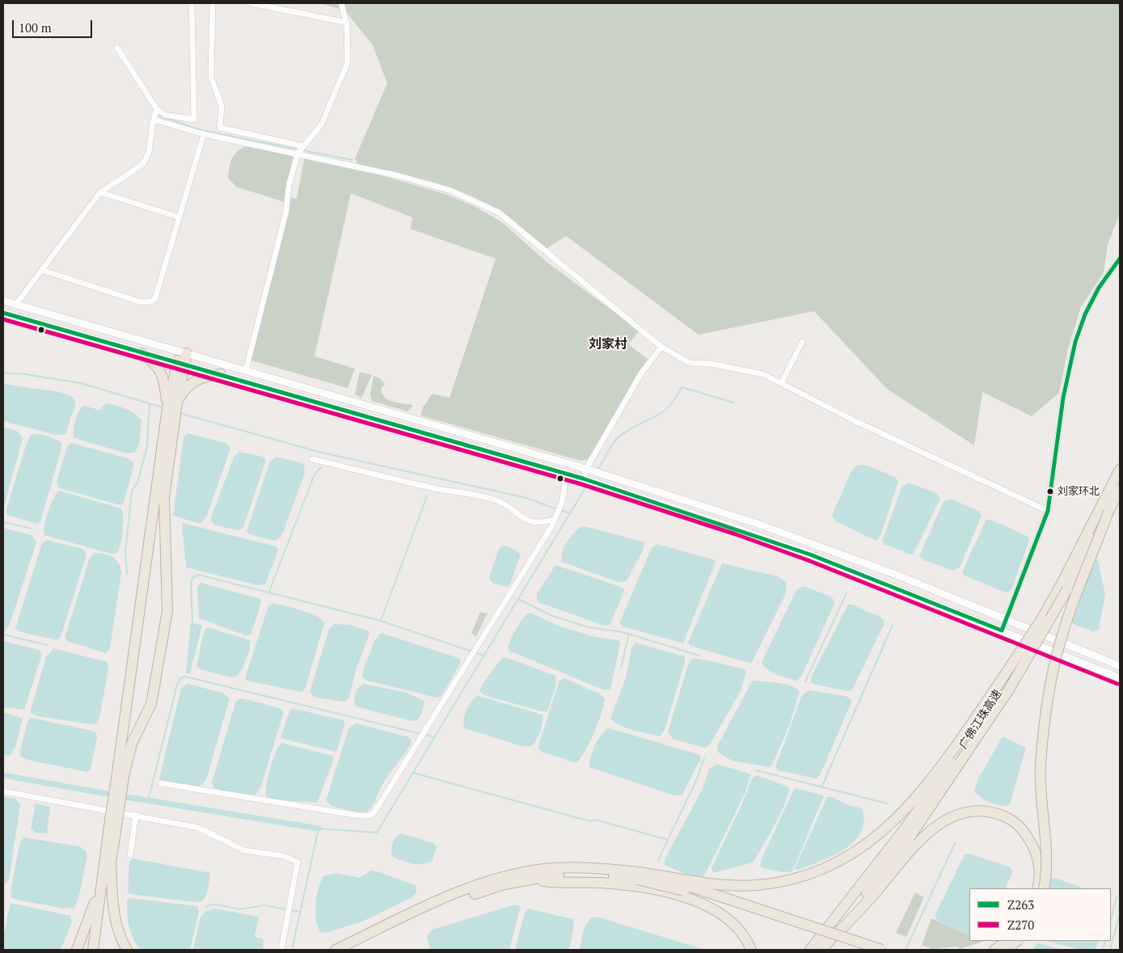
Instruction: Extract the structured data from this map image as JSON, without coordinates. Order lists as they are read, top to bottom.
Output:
{
  "streets": {
    "highway": ["广佛江珠高速"]
  },
  "districts": ["刘家村"],
  "places": ["刘家环北"],
  "lines": ["transit line Z263", "transit line Z270"],
  "legend": ["Z263", "Z270"],
  "scale_bar": "100 m"
}
